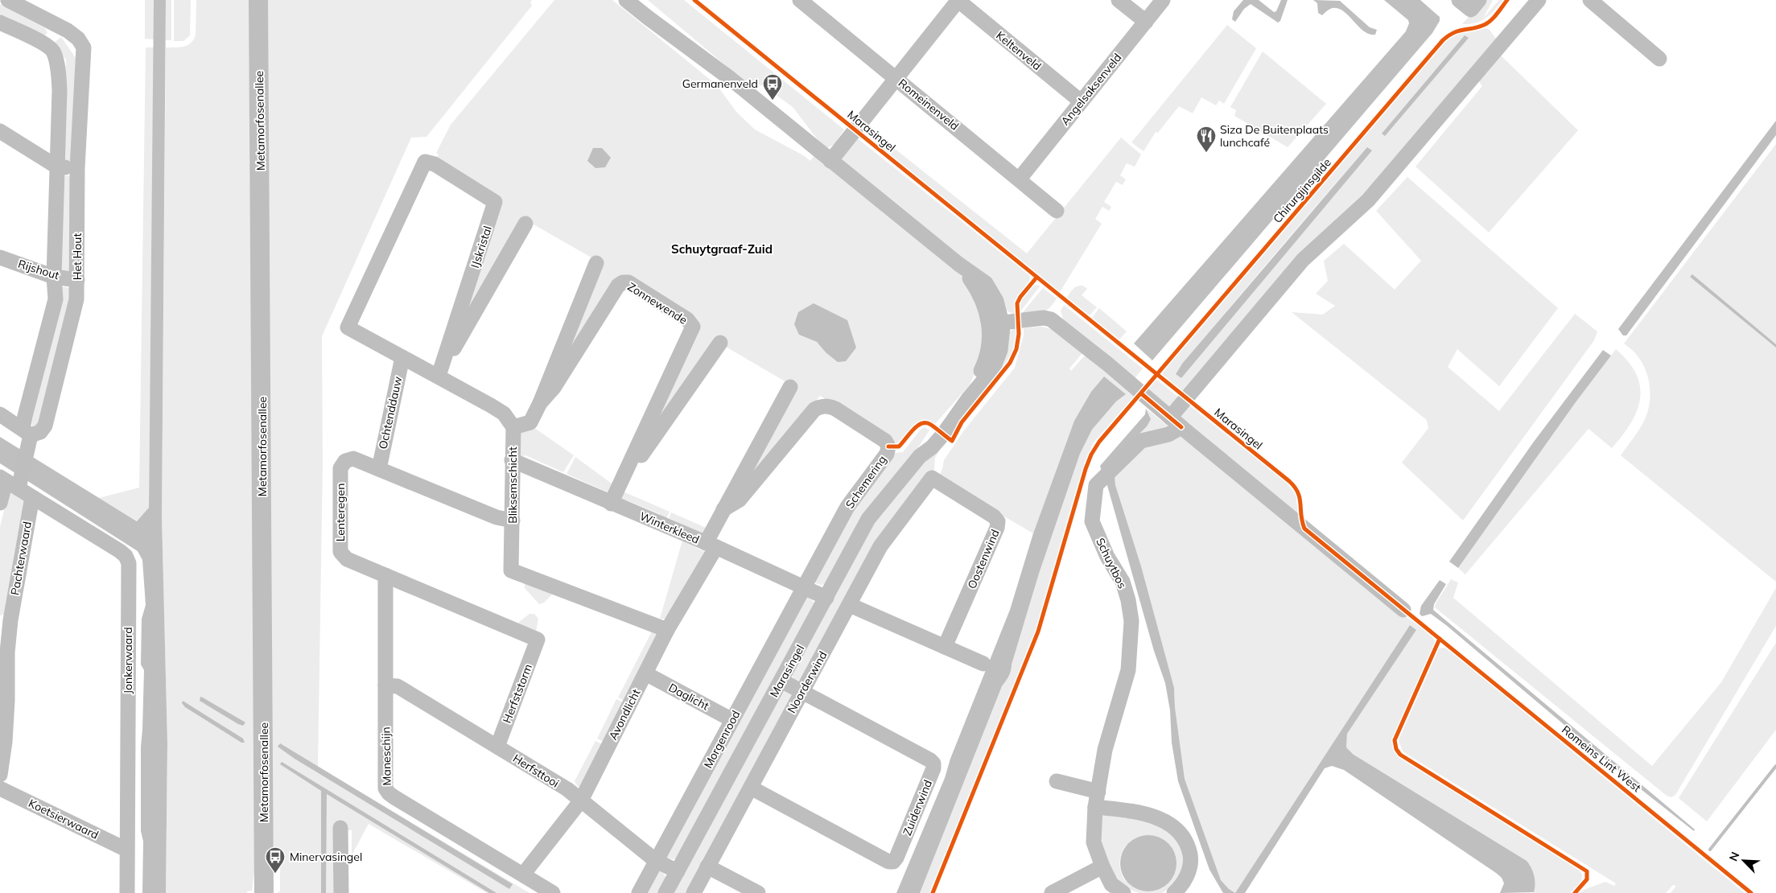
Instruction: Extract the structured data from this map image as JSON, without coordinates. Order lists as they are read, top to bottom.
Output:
{
  "streets": {
    "main road": ["Metamorfosenallee"],
    "street": [
      "Keltenveld",
      "Angelsaksenveld",
      "Romeinenveld",
      "Marasingel",
      "IJskristal",
      "Het Hout",
      "Rijshout",
      "Zonnewende",
      "Ochtenddauw",
      "Schemering",
      "Bliksemschicht",
      "Lenteregen",
      "Winterkleed",
      "Pachterwaard",
      "Oostenwind",
      "Schuytbos",
      "Jonkerwaard",
      "Noorderwind",
      "Herfststorm",
      "Daglicht",
      "Avondlicht",
      "Morgenrood",
      "Maneschijn",
      "Herfsttooi",
      "Zuiderwind",
      "Koetsierwaard"
    ],
    "cycle path": ["Chirurgijnsgilde", "Romeins Lint West"]
  },
  "crossings": [
    ["Keltenveld", "Angelsaksenveld"],
    ["Angelsaksenveld", "Romeinenveld"],
    ["Marasingel", "Winterkleed"],
    ["Marasingel", "Herfsttooi"],
    ["Marasingel", "Zuiderwind"],
    ["IJskristal", "Ochtenddauw"],
    ["Het Hout", "Rijshout"],
    ["Het Hout", "Jonkerwaard"],
    ["Zonnewende", "Bliksemschicht"],
    ["Zonnewende", "Winterkleed"],
    ["Ochtenddauw", "Lenteregen"],
    ["Schemering", "Winterkleed"],
    ["Schemering", "Avondlicht"],
    ["Schemering", "Morgenrood"],
    ["Bliksemschicht", "Lenteregen"],
    ["Bliksemschicht", "Winterkleed"],
    ["Bliksemschicht", "Avondlicht"],
    ["Lenteregen", "Herfststorm"],
    ["Lenteregen", "Maneschijn"],
    ["Winterkleed", "Avondlicht"],
    ["Winterkleed", "Morgenrood"],
    ["Pachterwaard", "Jonkerwaard"],
    ["Oostenwind", "Noorderwind"],
    ["Jonkerwaard", "Koetsierwaard"],
    ["Noorderwind", "Zuiderwind"],
    ["Herfststorm", "Herfsttooi"],
    ["Daglicht", "Avondlicht"],
    ["Daglicht", "Morgenrood"],
    ["Avondlicht", "Maneschijn"],
    ["Avondlicht", "Herfsttooi"],
    ["Morgenrood", "Herfsttooi"],
    ["Maneschijn", "Herfsttooi"]
  ],
  "districts": ["Schuytgraaf-Zuid"],
  "places": {
    "bus stop": ["Germanenveld", "Minervasingel"],
    "restaurant": ["Siza De Buitenplaats lunchcafé"]
  },
  "north": "top left"
}
